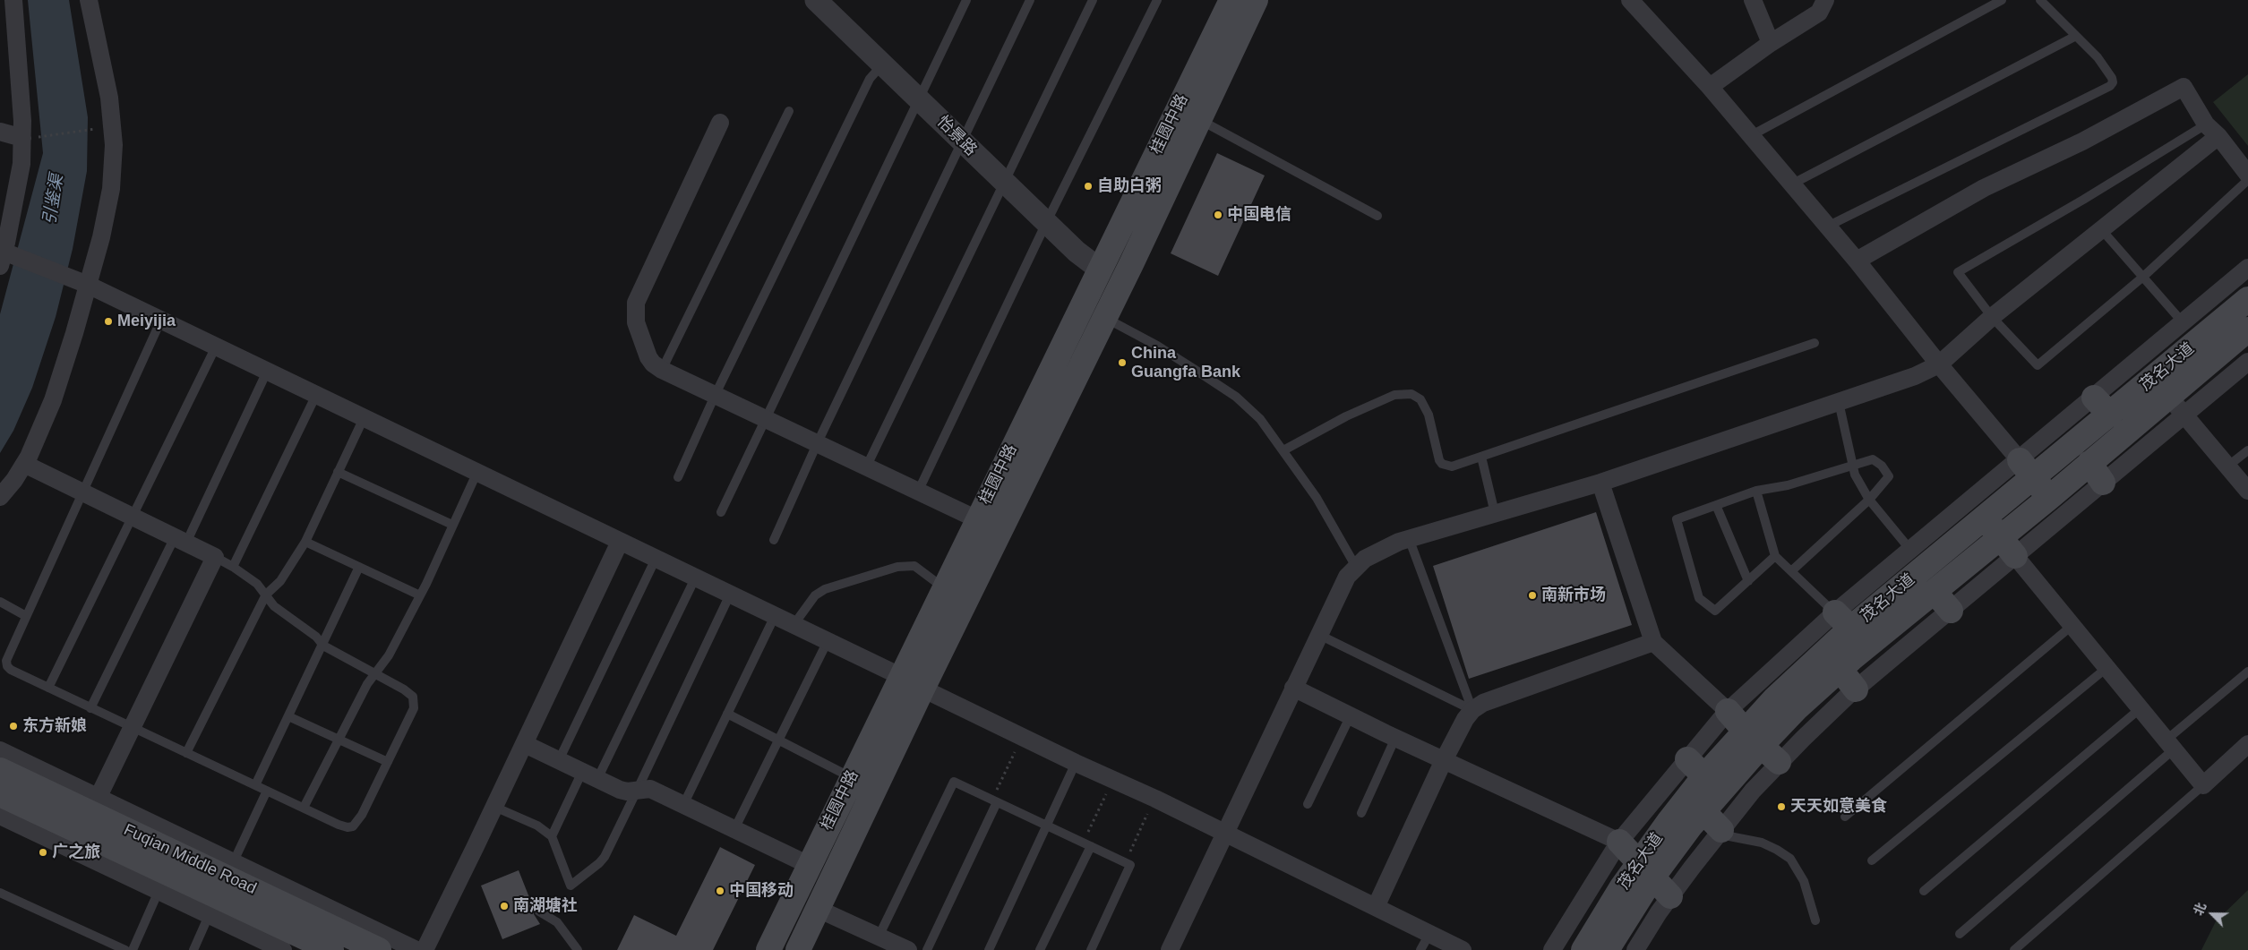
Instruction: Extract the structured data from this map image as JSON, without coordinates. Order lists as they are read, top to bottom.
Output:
{
  "streets": {
    "main road": ["桂圆中路", "茂名大道", "Fuqian Middle Road"],
    "street": ["怡景路"]
  },
  "crossings": [
    ["桂圆中路", "怡景路"]
  ],
  "water": ["引鉴渠"],
  "places": [
    "自助白粥",
    "中国电信",
    "Meiyijia",
    "China Guangfa Bank",
    "南新市场",
    "东方新娘",
    "天天如意美食",
    "广之旅",
    "中国移动",
    "南湖塘社"
  ],
  "north": "top left"
}
